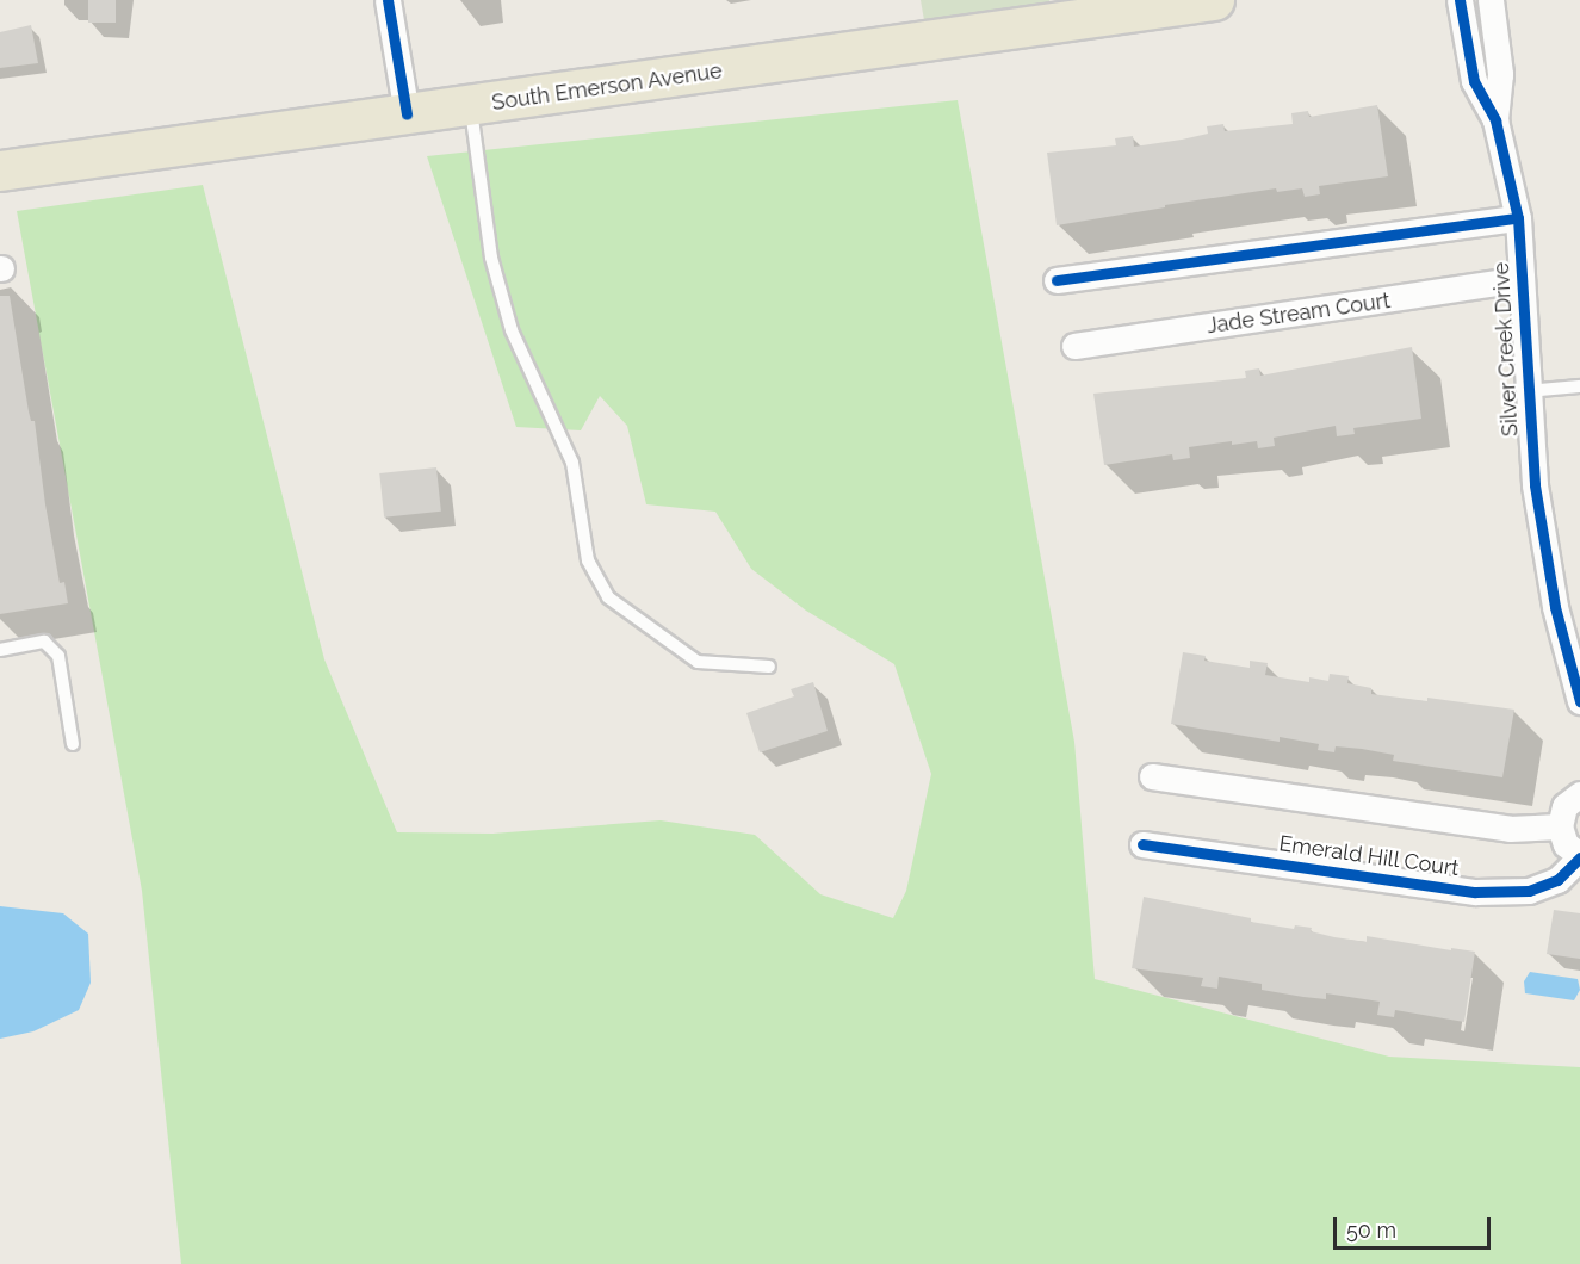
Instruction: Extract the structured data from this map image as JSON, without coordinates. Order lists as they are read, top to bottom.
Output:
{
  "streets": {
    "main road": ["South Emerson Avenue"],
    "street": ["Jade Stream Court", "Silver Creek Drive", "Emerald Hill Court"]
  },
  "crossings": [
    ["Jade Stream Court", "Silver Creek Drive"]
  ],
  "scale_bar": "50 m"
}
